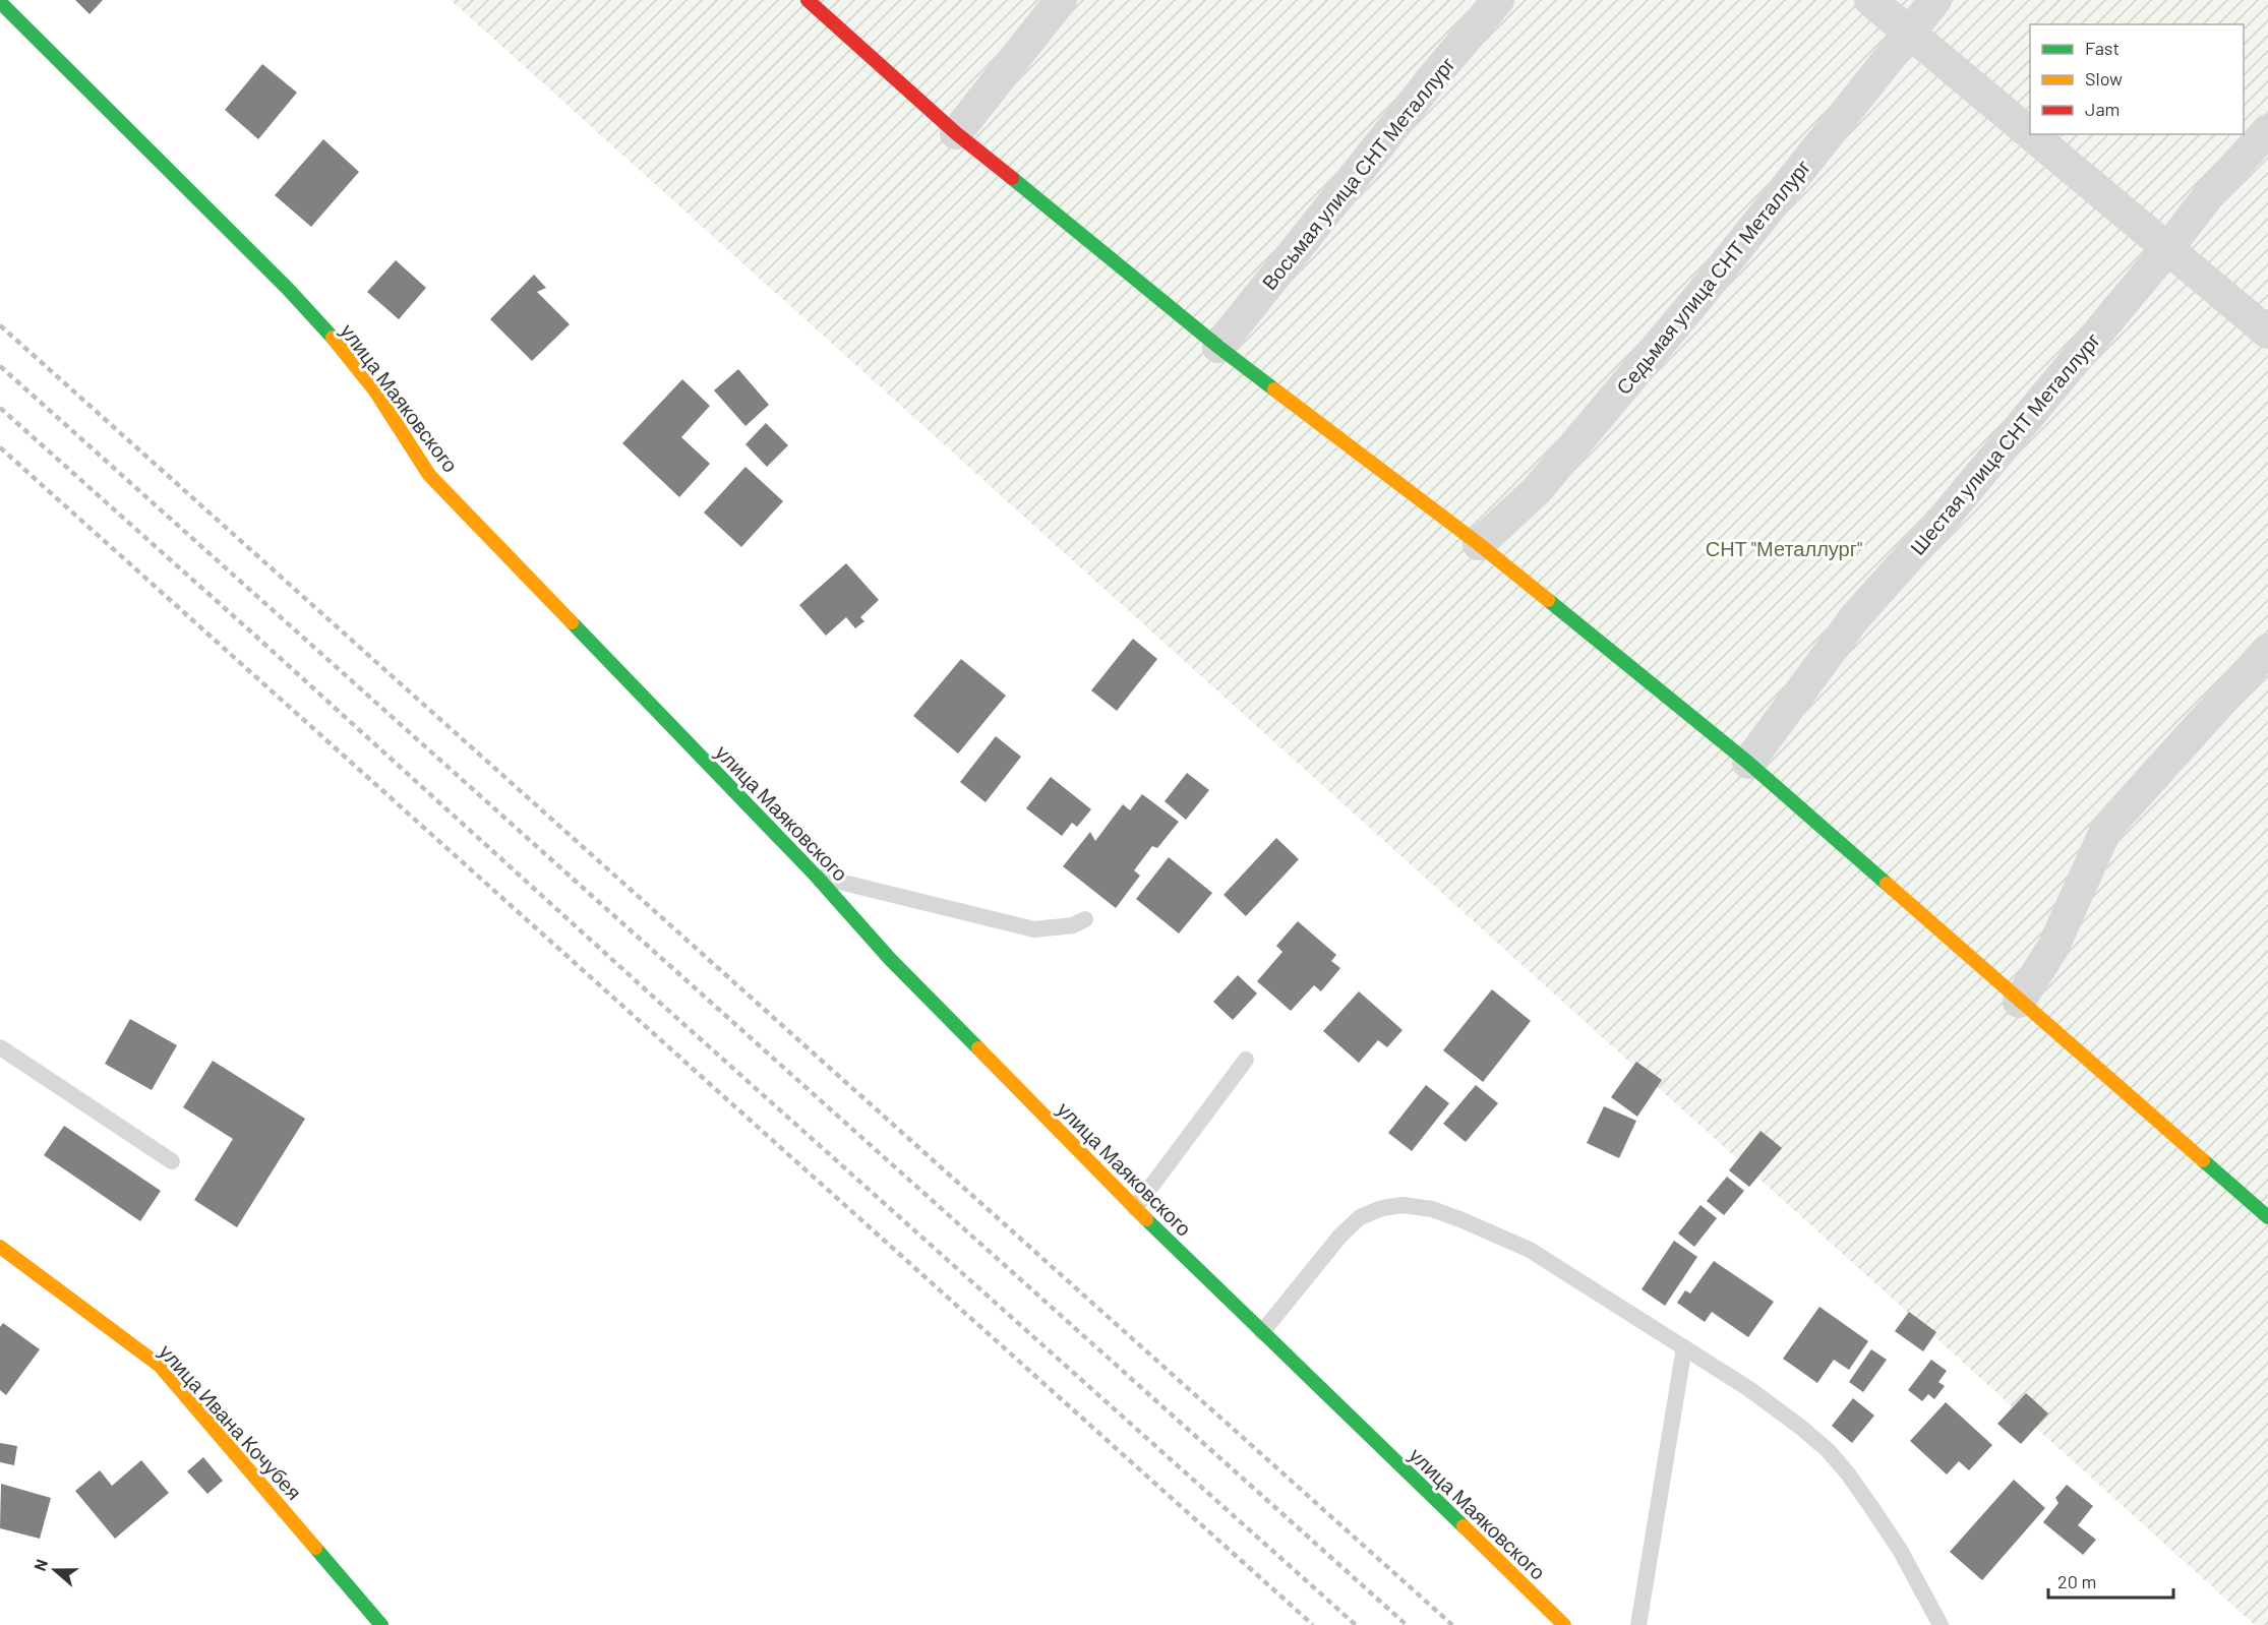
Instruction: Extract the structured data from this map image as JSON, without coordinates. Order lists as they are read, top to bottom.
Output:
{
  "streets": {
    "street": [
      "Восьмая улица СНТ Металлург",
      "Седьмая улица СНТ Металлург",
      "улица Маяковского",
      "Шестая улица СНТ Металлург",
      "улица Ивана Кочубея"
    ]
  },
  "parks": ["СНТ \"Металлург\""],
  "legend": ["Fast", "Slow", "Jam"],
  "scale_bar": "20 m",
  "north": "left"
}
